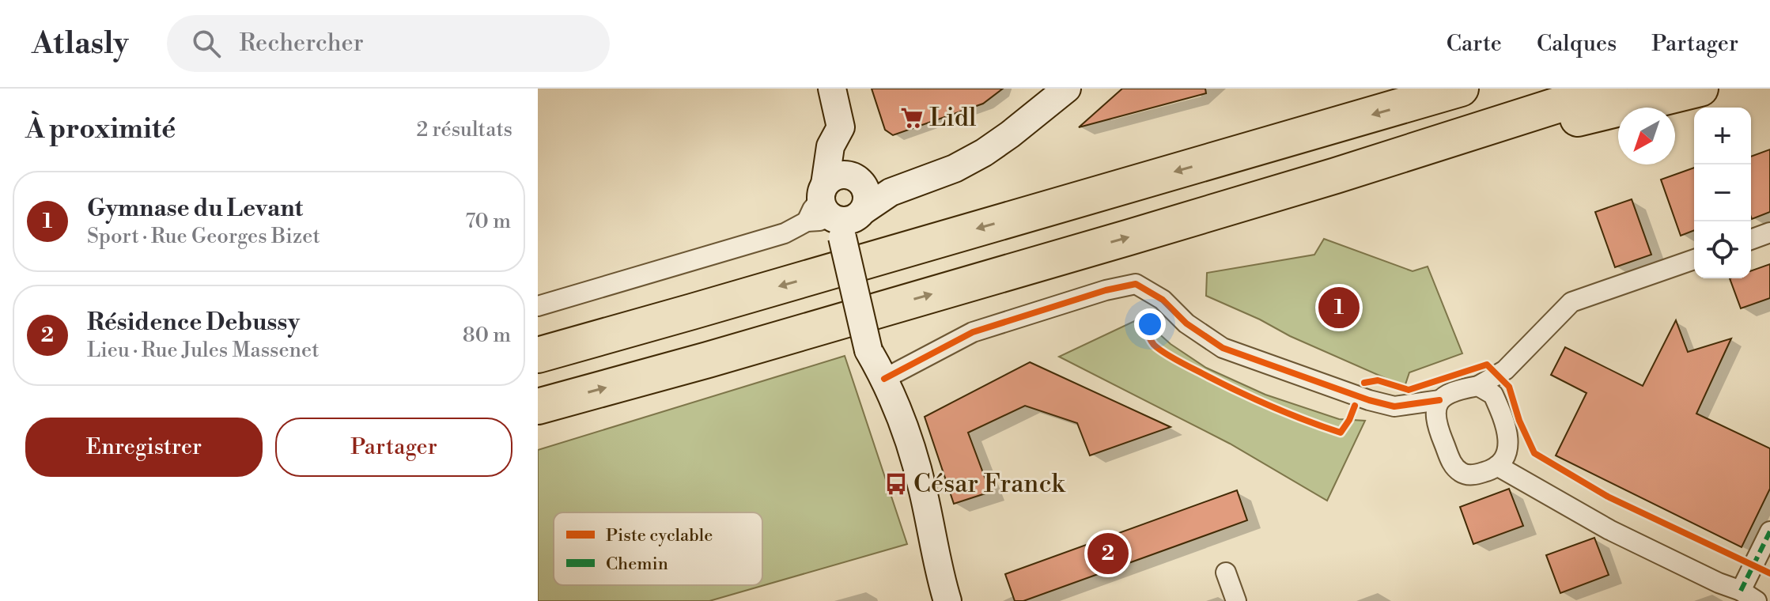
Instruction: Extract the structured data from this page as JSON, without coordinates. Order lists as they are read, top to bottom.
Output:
{
  "places": {
    "supermarket": ["Lidl"],
    "bus stop": ["César Franck"]
  },
  "legend": ["Piste cyclable", "Chemin"],
  "north": "bottom left",
  "page": {
    "header": "Atlasly",
    "search": "Rechercher",
    "nav": ["Carte", "Calques", "Partager"],
    "heading": ["À proximité", "2 résultats"],
    "map_buttons": ["+", "−"],
    "list": [
      {
        "mark": "1",
        "name": "Gymnase du Levant",
        "note": "Sport · Rue Georges Bizet",
        "value": "70 m"
      },
      {
        "mark": "2",
        "name": "Résidence Debussy",
        "note": "Lieu · Rue Jules Massenet",
        "value": "80 m"
      }
    ],
    "pins": ["1", "2"],
    "buttons": ["Enregistrer", "Partager"]
  }
}
